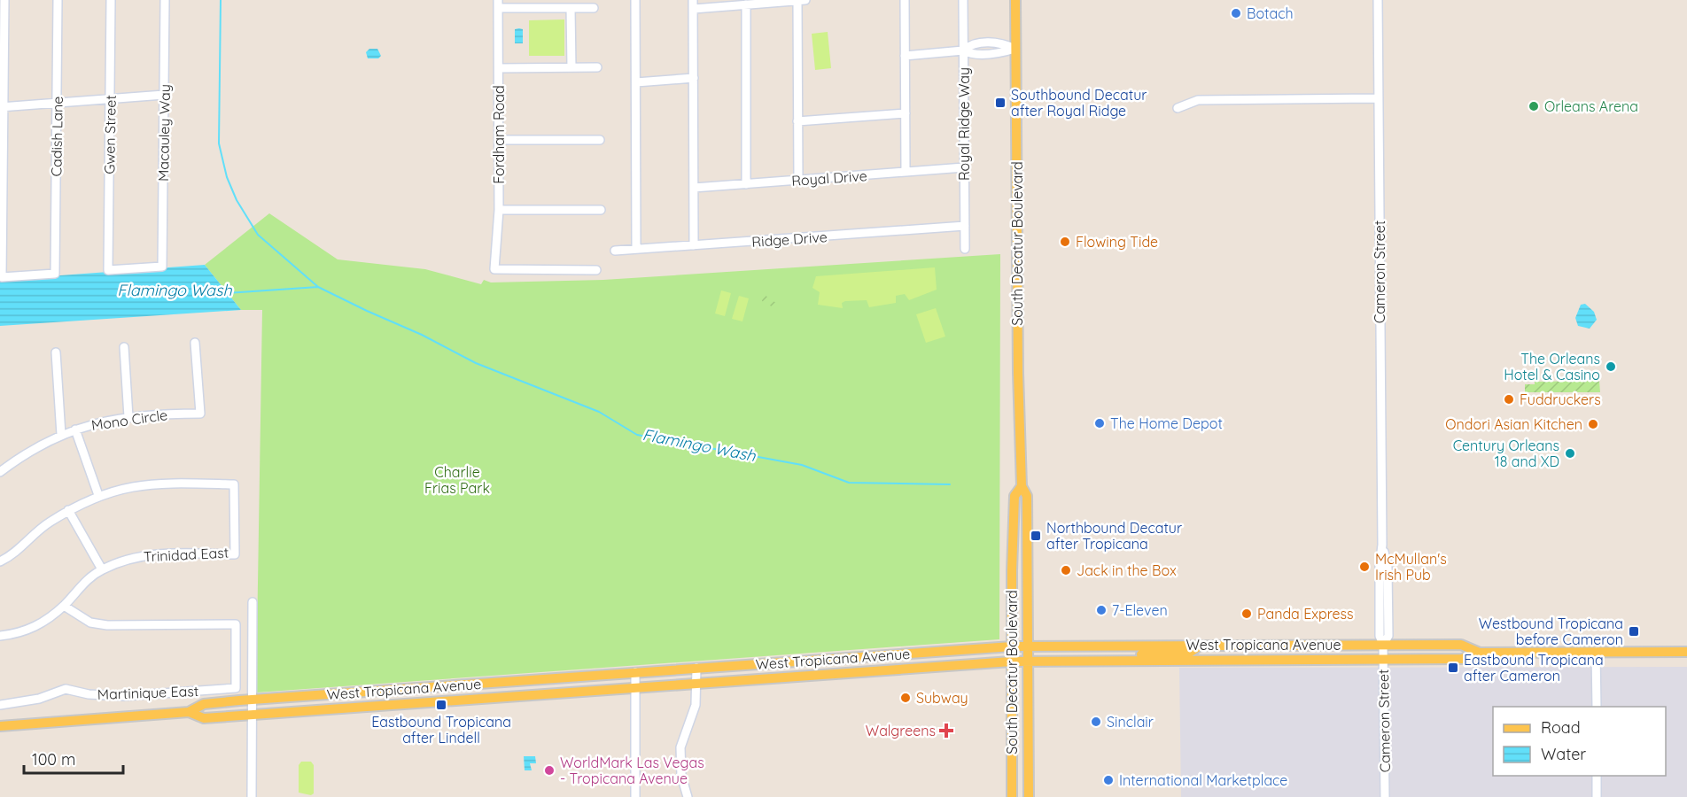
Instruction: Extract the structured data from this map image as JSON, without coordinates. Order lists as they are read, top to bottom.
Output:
{
  "streets": {
    "main road": ["South Decatur Boulevard", "West Tropicana Avenue"],
    "street": [
      "Royal Ridge Way",
      "Macauley Way",
      "Gwen Street",
      "Fordham Road",
      "Cadish Lane",
      "Royal Drive",
      "Ridge Drive",
      "Cameron Street",
      "Mono Circle",
      "Trinidad East",
      "Martinique East"
    ]
  },
  "crossings": [
    ["Royal Ridge Way", "Royal Drive"],
    ["Royal Ridge Way", "Ridge Drive"],
    ["Macauley Way", "Gwen Street"],
    ["South Decatur Boulevard", "West Tropicana Avenue"],
    ["Cameron Street", "West Tropicana Avenue"],
    ["Trinidad East", "Martinique East"]
  ],
  "water": ["Flamingo Wash"],
  "parks": ["Charlie Frias Park"],
  "places": {
    "other": [
      "Botach",
      "Orleans Arena",
      "Flowing Tide",
      "The Orleans Hotel & Casino",
      "Fuddruckers",
      "The Home Depot",
      "Ondori Asian Kitchen",
      "Century Orleans 18 and XD",
      "McMullan's Irish Pub",
      "Jack in the Box",
      "7-Eleven",
      "Panda Express",
      "Subway",
      "Sinclair",
      "WorldMark Las Vegas - Tropicana Avenue",
      "International Marketplace"
    ],
    "transit": [
      "Southbound Decatur after Royal Ridge",
      "Northbound Decatur after Tropicana",
      "Westbound Tropicana before Cameron",
      "Eastbound Tropicana after Cameron",
      "Eastbound Tropicana after Lindell"
    ],
    "health": ["Walgreens"]
  },
  "legend": ["Road", "Water"],
  "scale_bar": "100 m"
}
